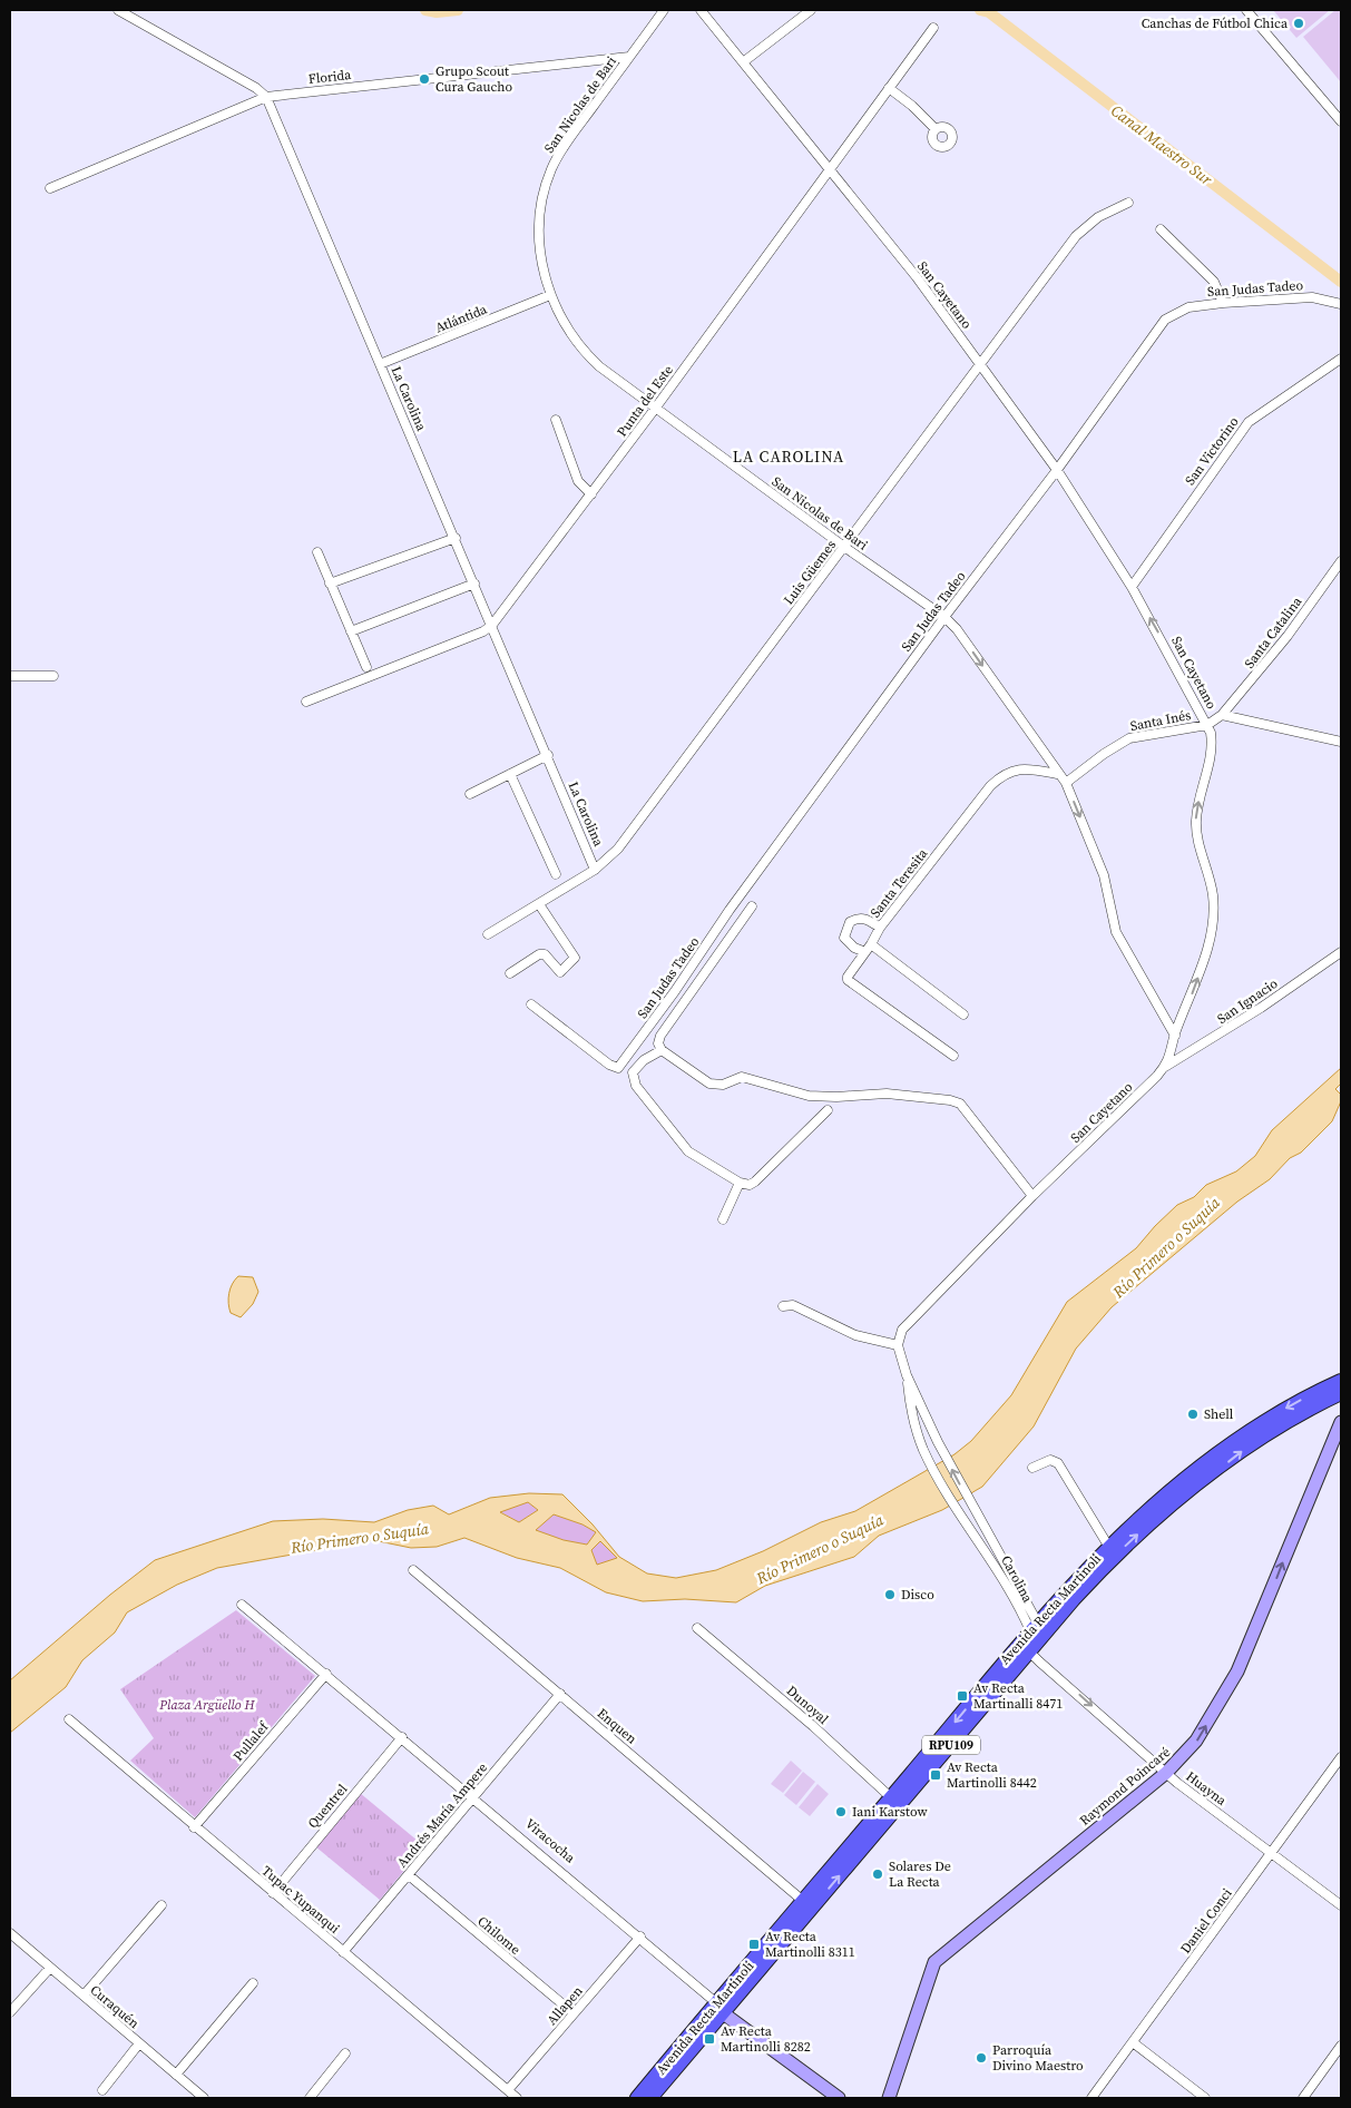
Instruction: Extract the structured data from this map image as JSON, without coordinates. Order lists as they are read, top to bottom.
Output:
{
  "streets": {
    "main road": ["Avenida Recta Martinoli", "RPU109"],
    "street": [
      "Florida",
      "San Nicolas de Bari",
      "San Judas Tadeo",
      "San Cayetano",
      "Atlántida",
      "La Carolina",
      "Punta del Este",
      "San Victorino",
      "Luis Güemes",
      "Santa Catalina",
      "Santa Inés",
      "Santa Teresita",
      "San Ignacio",
      "Carolina",
      "Dunoyal",
      "Enquen",
      "Pullalef",
      "Raymond Poincaré",
      "Huayna",
      "Quentrel",
      "Andrés María Ampere",
      "Viracocha",
      "Tupac Yupanqui",
      "Daniel Conci",
      "Chilome",
      "Allapen",
      "Curaquén"
    ]
  },
  "crossings": [
    ["Florida", "San Nicolas de Bari"],
    ["Florida", "La Carolina"],
    ["San Nicolas de Bari", "San Judas Tadeo"],
    ["San Nicolas de Bari", "San Cayetano"],
    ["San Nicolas de Bari", "Atlántida"],
    ["San Nicolas de Bari", "Punta del Este"],
    ["San Nicolas de Bari", "Luis Güemes"],
    ["San Nicolas de Bari", "Santa Inés"],
    ["San Nicolas de Bari", "Santa Teresita"],
    ["San Judas Tadeo", "San Cayetano"],
    ["San Cayetano", "Punta del Este"],
    ["San Cayetano", "San Victorino"],
    ["San Cayetano", "Luis Güemes"],
    ["San Cayetano", "Santa Inés"],
    ["San Cayetano", "San Ignacio"],
    ["Atlántida", "La Carolina"],
    ["La Carolina", "Punta del Este"],
    ["La Carolina", "Luis Güemes"],
    ["Carolina", "Avenida Recta Martinoli"],
    ["Carolina", "Huayna"],
    ["Avenida Recta Martinoli", "Dunoyal"],
    ["Avenida Recta Martinoli", "Enquen"],
    ["Avenida Recta Martinoli", "Huayna"],
    ["Avenida Recta Martinoli", "Viracocha"],
    ["Enquen", "Andrés María Ampere"],
    ["Pullalef", "Viracocha"],
    ["Pullalef", "Tupac Yupanqui"],
    ["Raymond Poincaré", "Huayna"],
    ["Huayna", "Daniel Conci"],
    ["Quentrel", "Viracocha"],
    ["Quentrel", "Tupac Yupanqui"],
    ["Andrés María Ampere", "Viracocha"],
    ["Andrés María Ampere", "Tupac Yupanqui"],
    ["Andrés María Ampere", "Chilome"],
    ["Viracocha", "Allapen"],
    ["Tupac Yupanqui", "Allapen"],
    ["Chilome", "Allapen"]
  ],
  "one_way": ["San Nicolas de Bari", "Raymond Poincaré", "Huayna"],
  "districts": ["LA CAROLINA"],
  "water": ["Canal Maestro Sur", "Río Primero o Suquía"],
  "parks": ["Plaza Argüello H"],
  "places": {
    "other": [
      "Canchas de Fútbol Chica",
      "Grupo Scout Cura Gaucho",
      "Shell",
      "Disco",
      "Iani Karstow",
      "Solares De La Recta",
      "Parroquía Divino Maestro"
    ],
    "transit": [
      "Av Recta Martinalli 8471",
      "Av Recta Martinolli 8442",
      "Av Recta Martinolli 8311",
      "Av Recta Martinolli 8282"
    ]
  }
}
